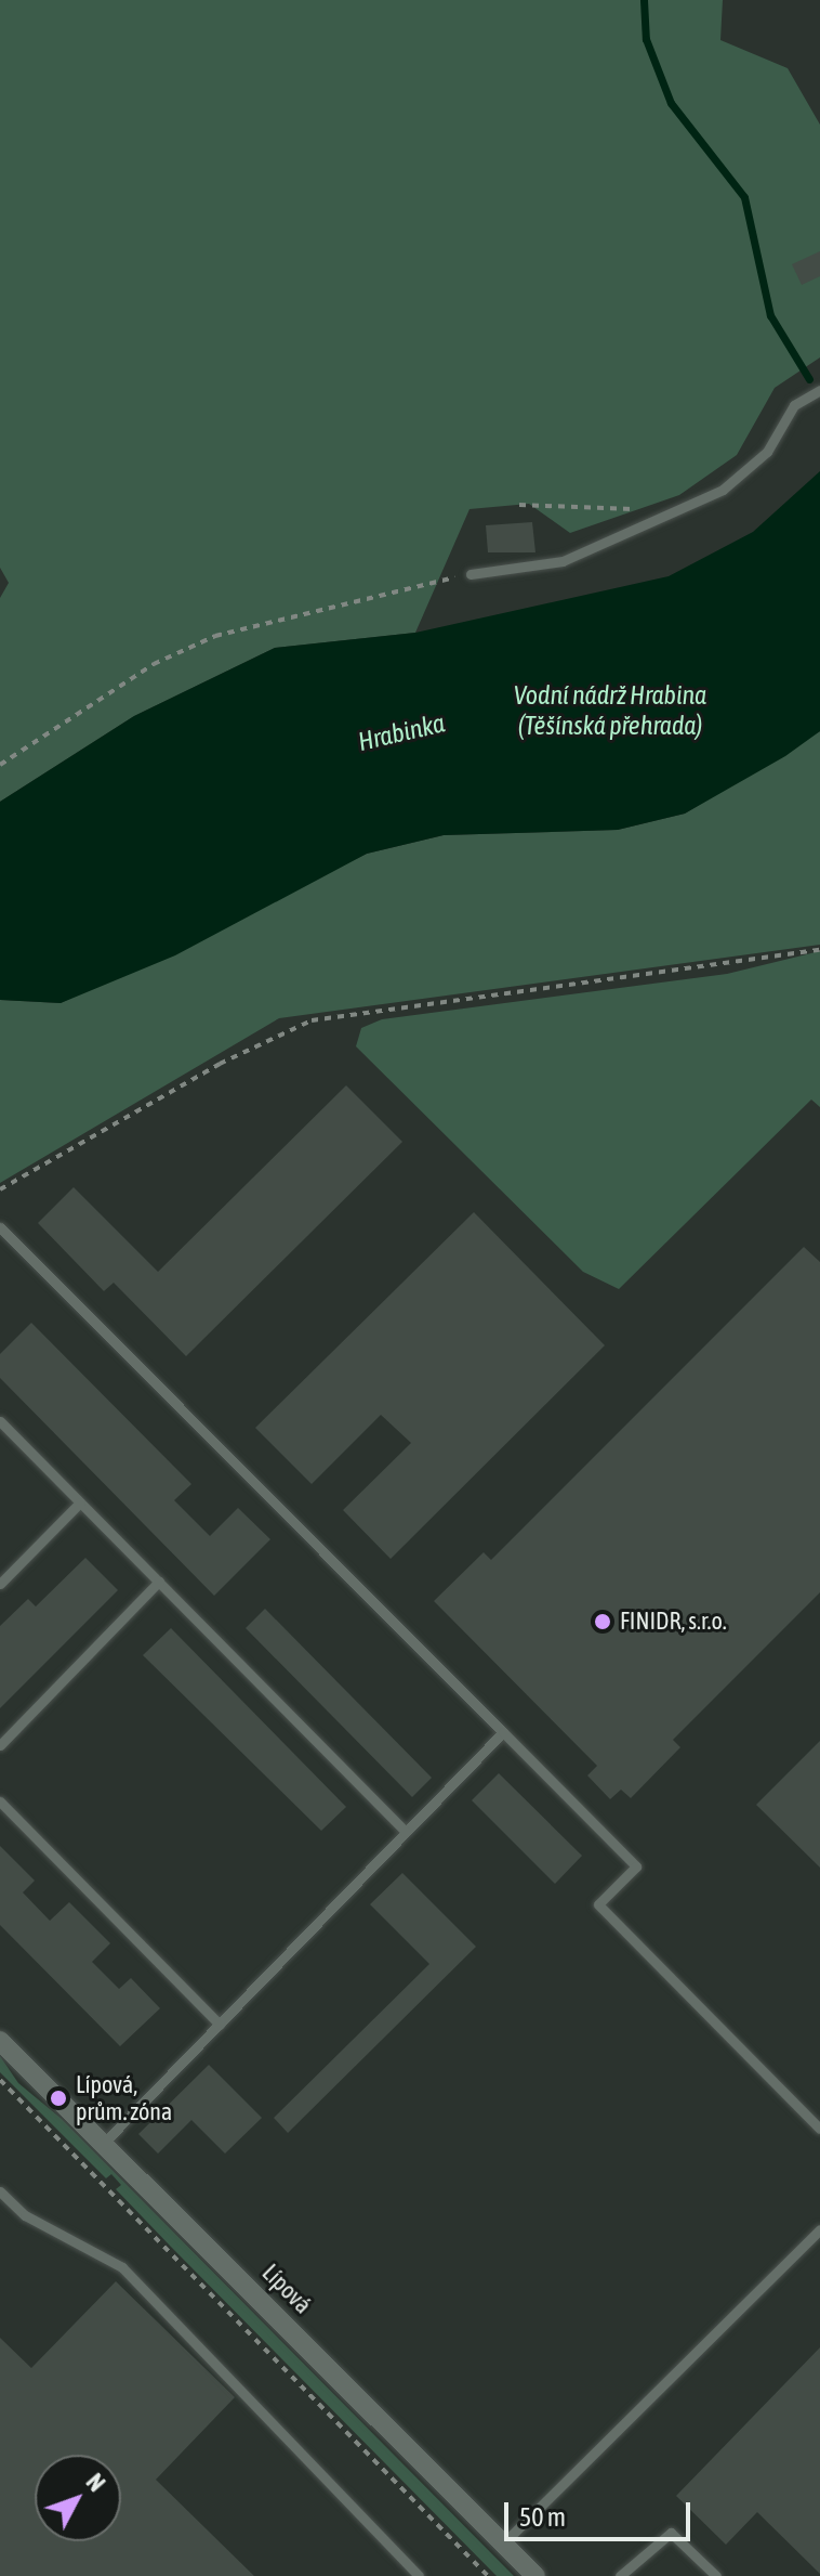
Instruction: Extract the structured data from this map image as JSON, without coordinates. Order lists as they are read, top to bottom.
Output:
{
  "streets": {
    "street": ["Lípová"]
  },
  "water": ["Vodní nádrž Hrabina (Těšínská přehrada)", "Hrabinka"],
  "places": ["FINIDR, s.r.o.", "Lípová, prům. zóna"],
  "scale_bar": "50 m",
  "north": "top right"
}
